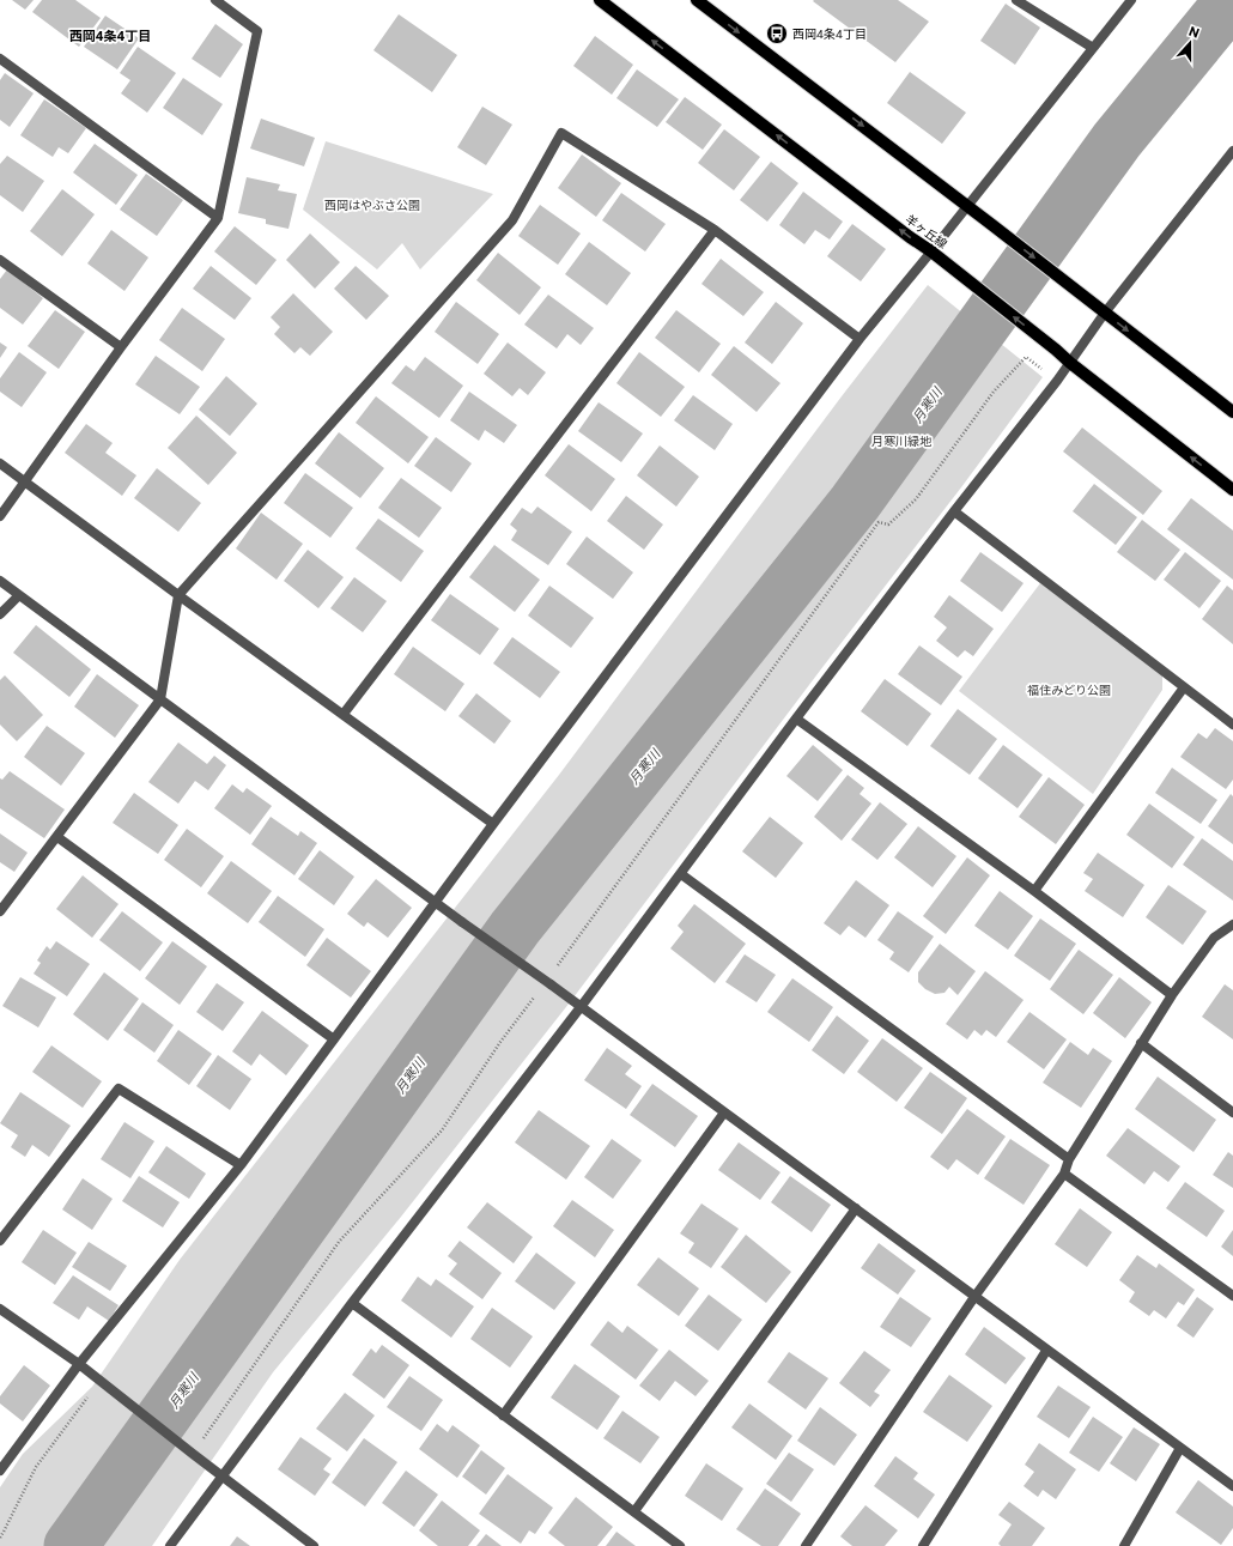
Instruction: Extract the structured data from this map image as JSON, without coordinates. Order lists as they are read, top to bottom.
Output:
{
  "streets": {
    "main road": ["羊ヶ丘線"]
  },
  "districts": ["西岡4条4丁目"],
  "water": ["月寒川"],
  "parks": ["西岡はやぶさ公園", "月寒川緑地", "福住みどり公園"],
  "places": {
    "bus stop": ["西岡4条4丁目"]
  },
  "north": "top"
}
